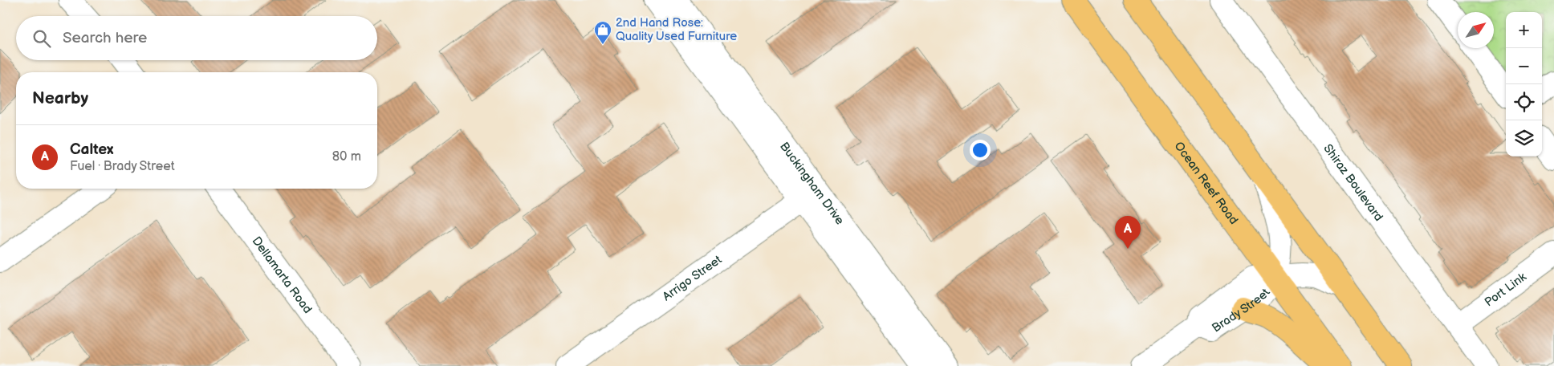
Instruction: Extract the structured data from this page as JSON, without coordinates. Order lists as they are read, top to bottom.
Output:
{
  "streets": {
    "main road": ["Ocean Reef Road"],
    "street": [
      "Buckingham Drive",
      "Shiraz Boulevard",
      "Dellamarta Road",
      "Arrigo Street",
      "Port Link",
      "Brady Street"
    ]
  },
  "crossings": [
    ["Buckingham Drive", "Arrigo Street"],
    ["Ocean Reef Road", "Brady Street"],
    ["Shiraz Boulevard", "Port Link"]
  ],
  "places": {
    "shop": ["2nd Hand Rose: Quality Used Furniture"]
  },
  "north": "top right",
  "page": {
    "map_buttons": ["+", "−"],
    "search": "Search here",
    "heading": "Nearby",
    "list": [
      {
        "mark": "A",
        "name": "Caltex",
        "note": "Fuel · Brady Street",
        "value": "80 m"
      }
    ],
    "pins": "A"
  }
}
